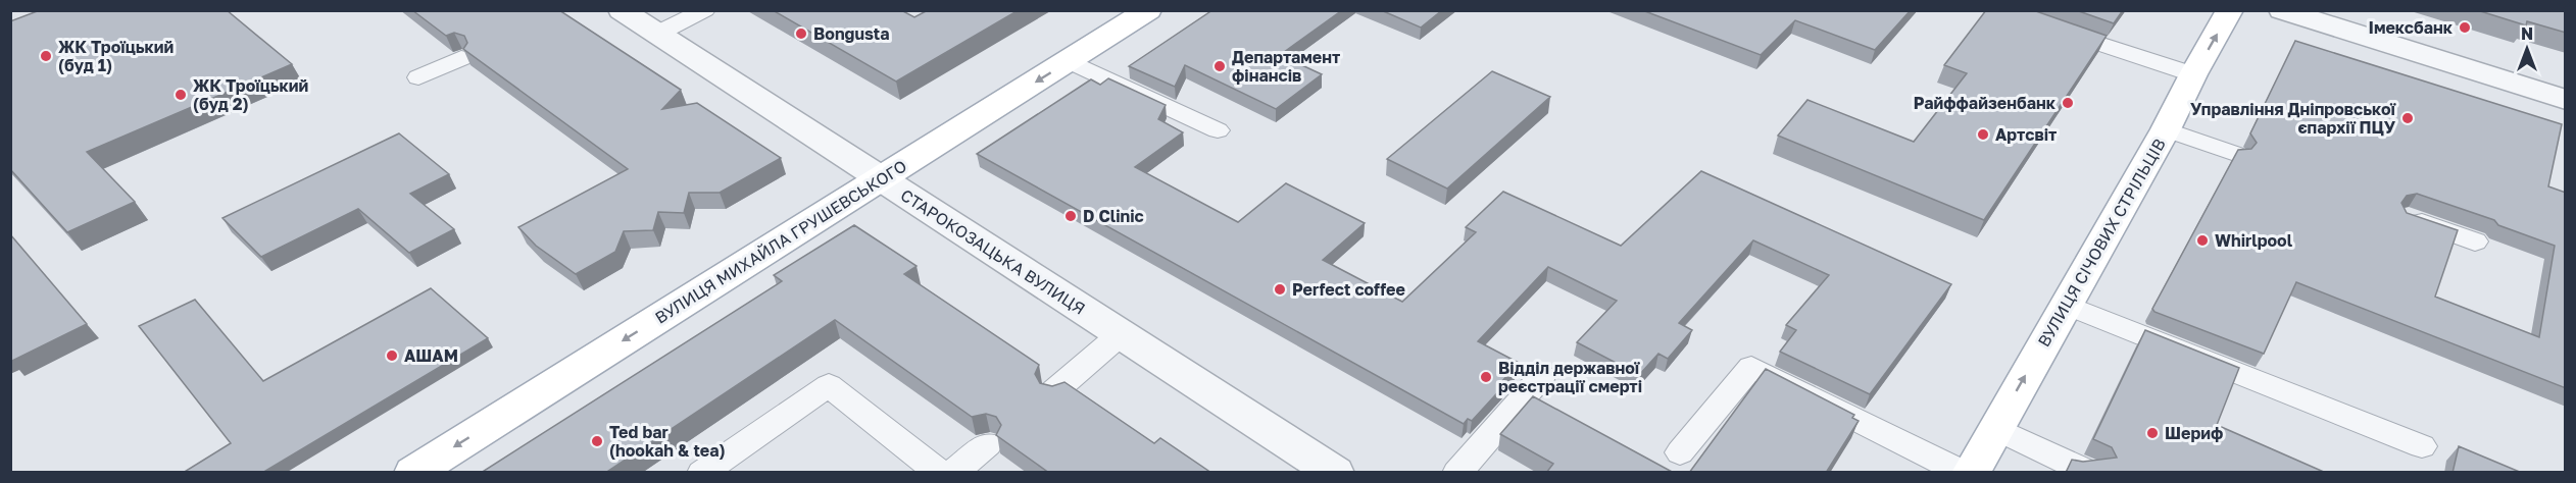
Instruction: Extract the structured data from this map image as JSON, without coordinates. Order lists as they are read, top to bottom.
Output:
{
  "streets": {
    "main road": ["ВУЛИЦЯ МИХАЙЛА ГРУШЕВСЬКОГО", "ВУЛИЦЯ СІЧОВИХ СТРІЛЬЦІВ"],
    "street": ["СТАРОКОЗАЦЬКА ВУЛИЦЯ"]
  },
  "crossings": [
    ["ВУЛИЦЯ МИХАЙЛА ГРУШЕВСЬКОГО", "СТАРОКОЗАЦЬКА ВУЛИЦЯ"]
  ],
  "one_way": ["ВУЛИЦЯ МИХАЙЛА ГРУШЕВСЬКОГО", "ВУЛИЦЯ СІЧОВИХ СТРІЛЬЦІВ"],
  "places": [
    "Імексбанк",
    "Bongusta",
    "ЖК Троїцький (буд 1)",
    "Департамент фінансів",
    "ЖК Троїцький (буд 2)",
    "Райффайзенбанк",
    "Управління Дніпровської єпархії ПЦУ",
    "Артсвіт",
    "D Clinic",
    "Whirlpool",
    "Perfect coffee",
    "АШАМ",
    "Відділ державної реєстрації смерті",
    "Шериф",
    "Ted bar (hookah & tea)"
  ],
  "north": "top"
}
